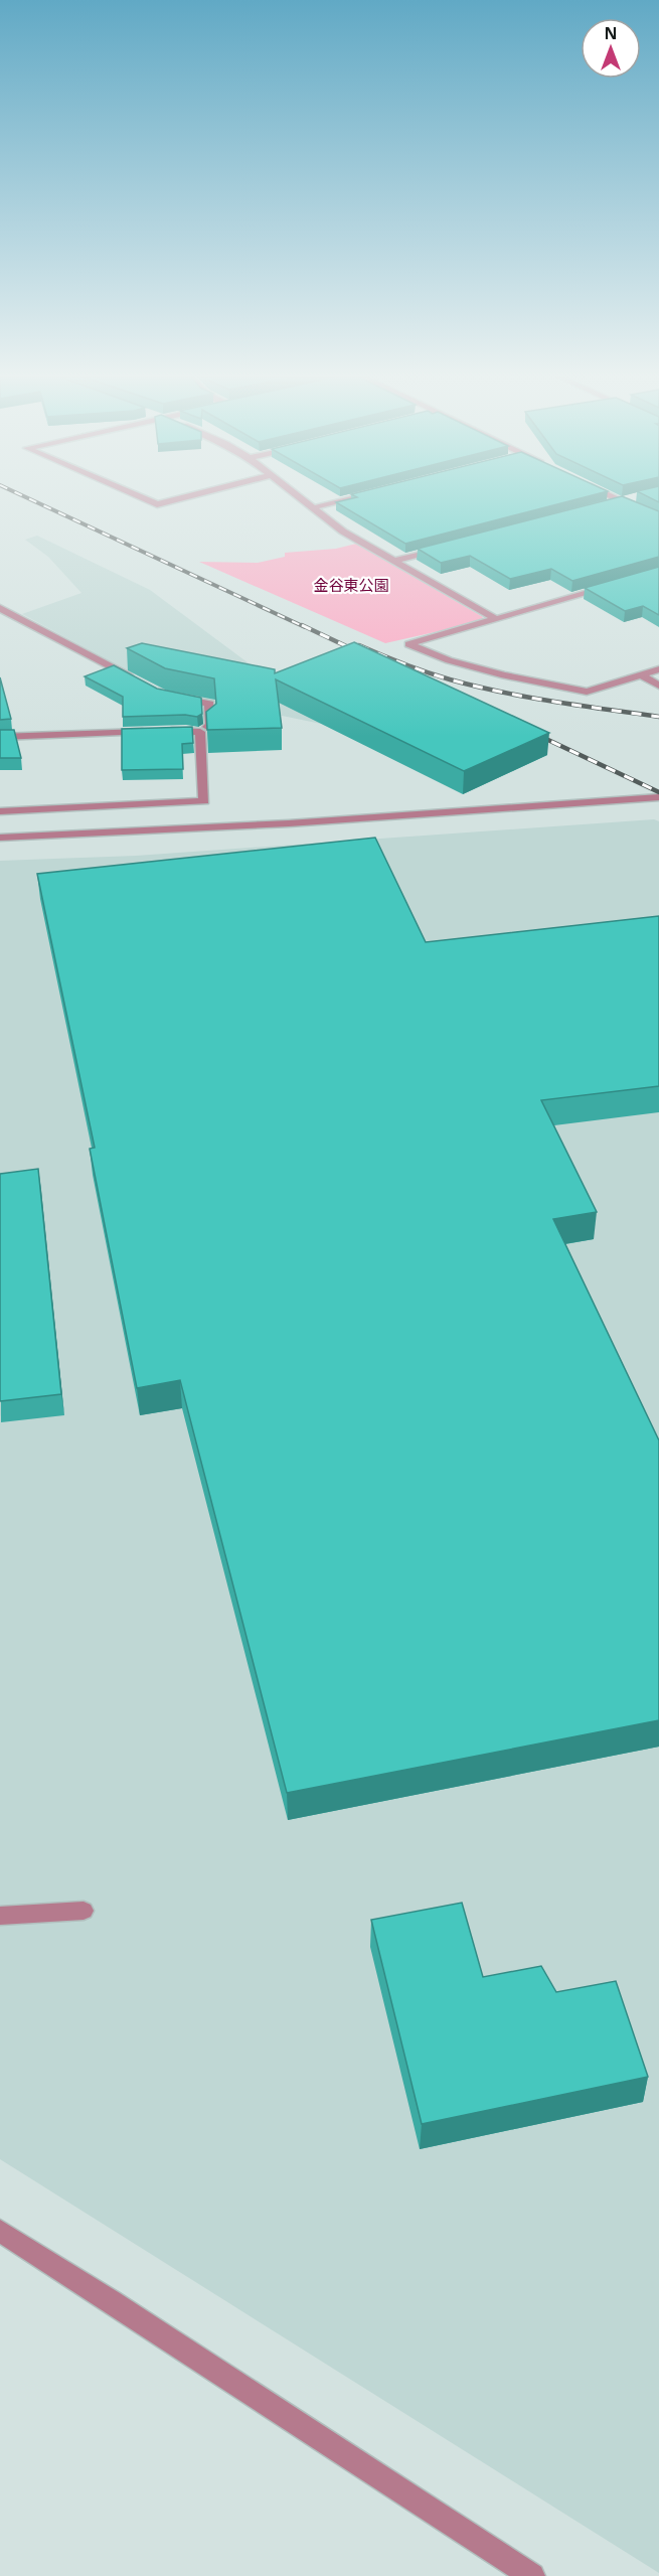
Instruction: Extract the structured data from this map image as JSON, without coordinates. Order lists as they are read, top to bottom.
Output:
{
  "parks": ["金谷東公園"],
  "north": "top"
}
